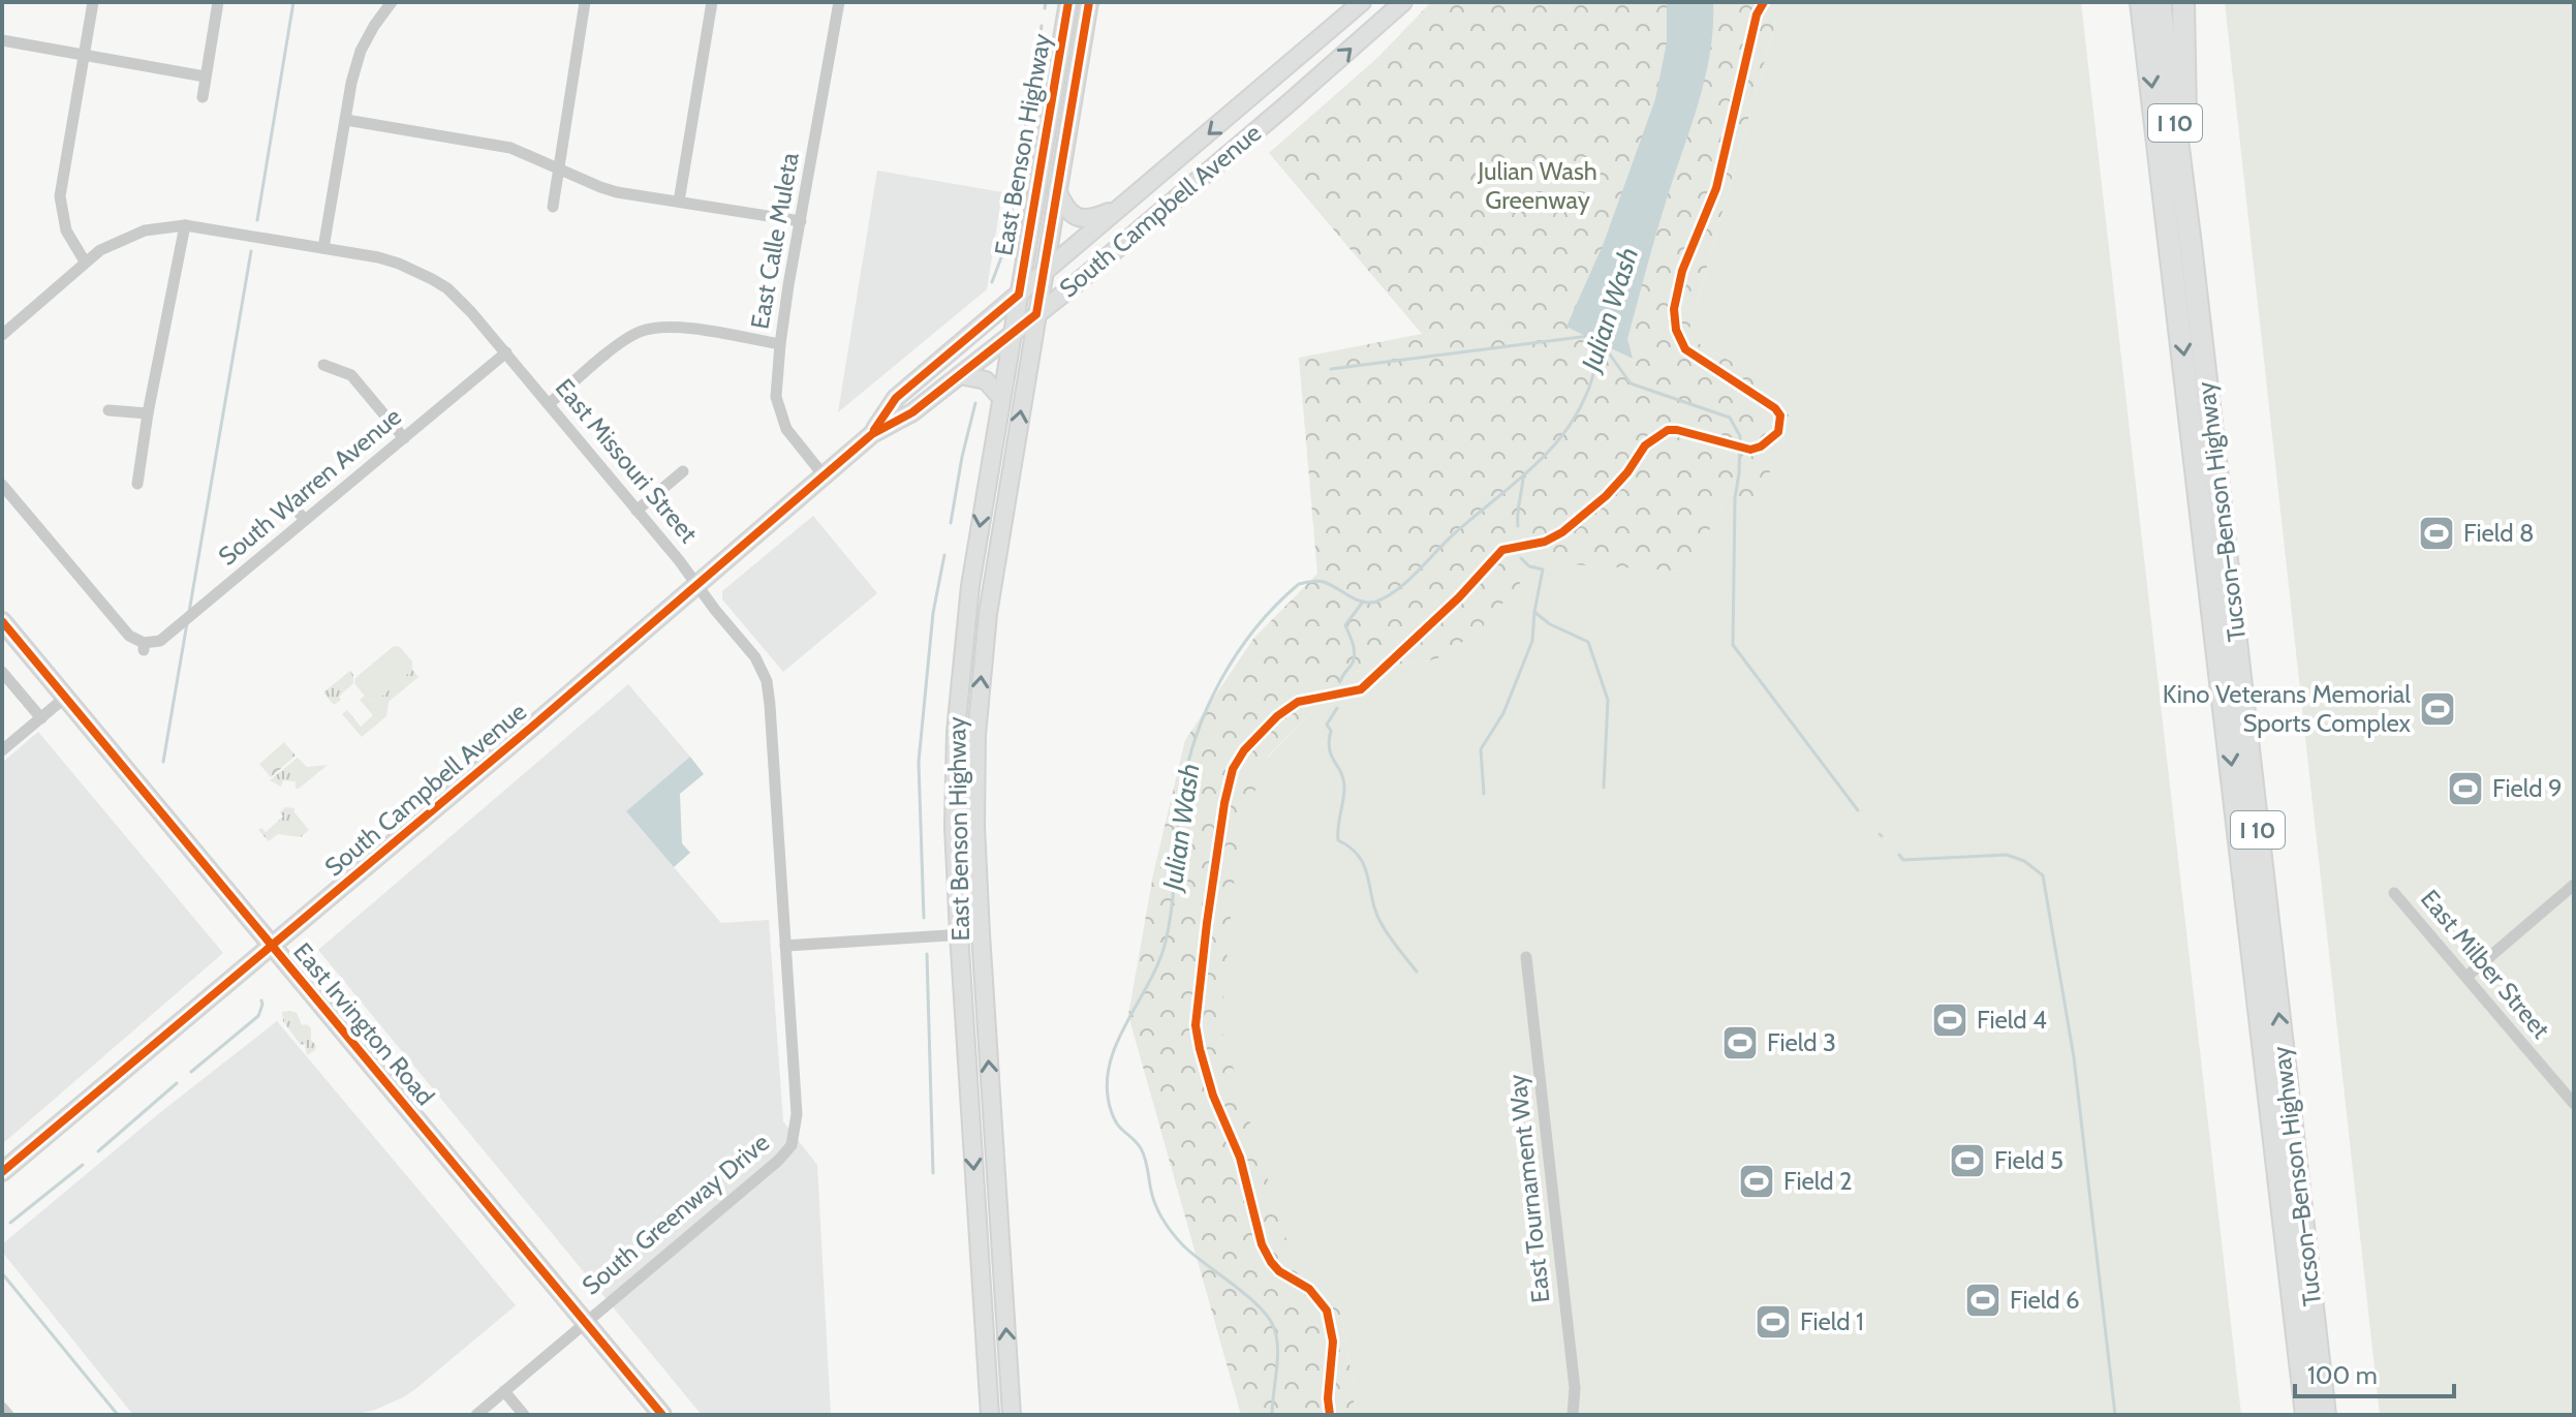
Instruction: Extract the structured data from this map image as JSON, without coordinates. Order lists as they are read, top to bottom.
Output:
{
  "streets": {
    "highway": ["I 10", "Tucson–Benson Highway"],
    "main road": ["East Benson Highway", "South Campbell Avenue", "East Irvington Road"],
    "street": [
      "East Calle Muleta",
      "East Missouri Street",
      "South Warren Avenue",
      "East Milber Street",
      "East Tournament Way",
      "South Greenway Drive"
    ]
  },
  "crossings": [
    ["East Benson Highway", "South Campbell Avenue"],
    ["South Campbell Avenue", "East Calle Muleta"],
    ["South Campbell Avenue", "East Missouri Street"],
    ["South Campbell Avenue", "East Irvington Road"],
    ["East Missouri Street", "South Warren Avenue"],
    ["East Missouri Street", "South Greenway Drive"],
    ["East Irvington Road", "South Greenway Drive"]
  ],
  "water": ["Julian Wash"],
  "parks": ["Julian Wash Greenway"],
  "places": {
    "sports": [
      "Field 8",
      "Kino Veterans Memorial Sports Complex",
      "Field 9",
      "Field 4",
      "Field 3",
      "Field 5",
      "Field 2",
      "Field 6",
      "Field 1"
    ]
  },
  "scale_bar": "100 m"
}
